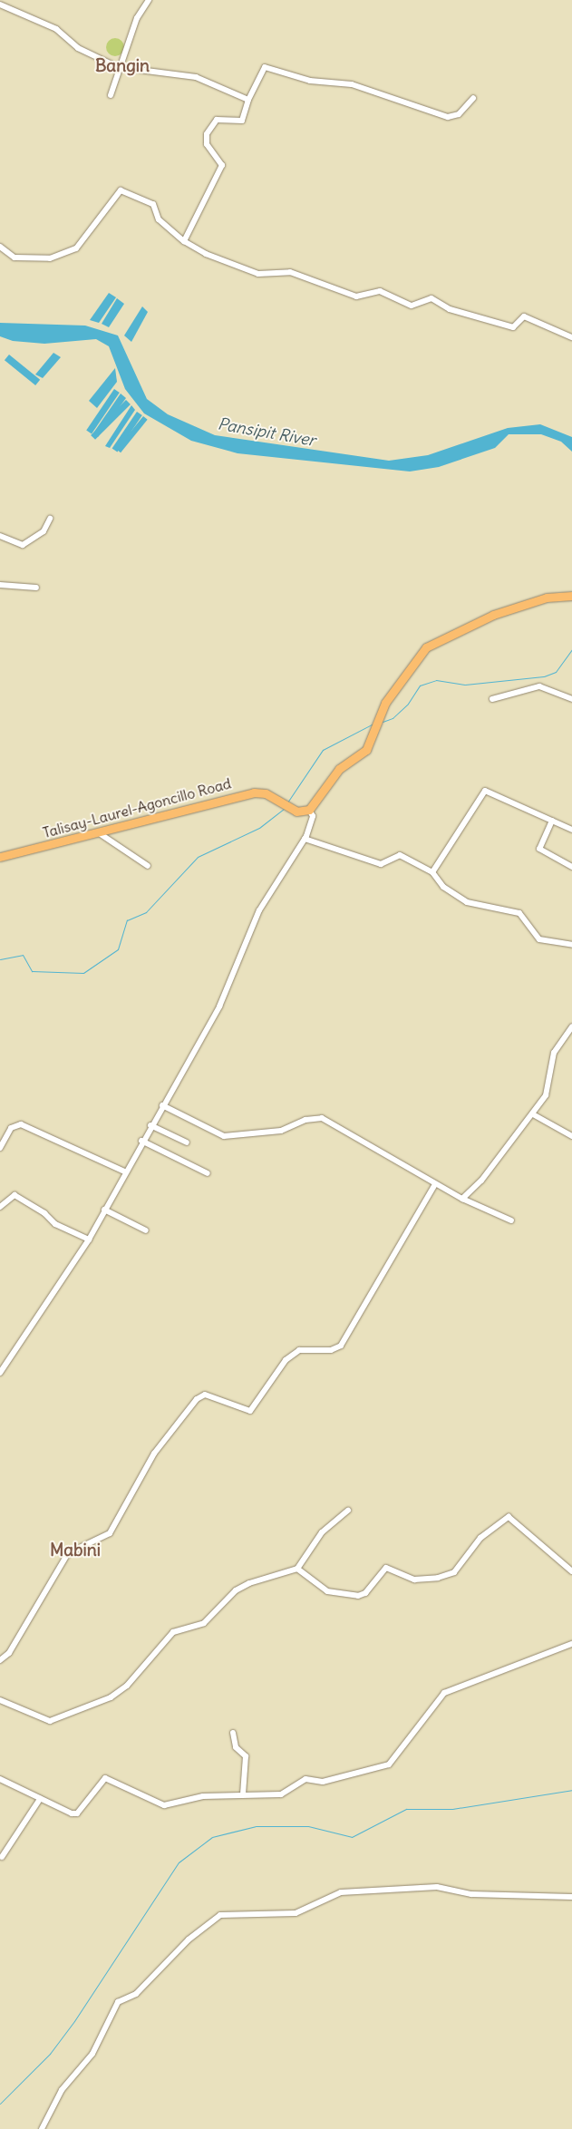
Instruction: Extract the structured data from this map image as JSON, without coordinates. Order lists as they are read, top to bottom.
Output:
{
  "streets": {
    "main road": ["Talisay-Laurel-Agoncillo Road"]
  },
  "districts": ["Bangin", "Mabini"],
  "water": ["Pansipit River"]
}
